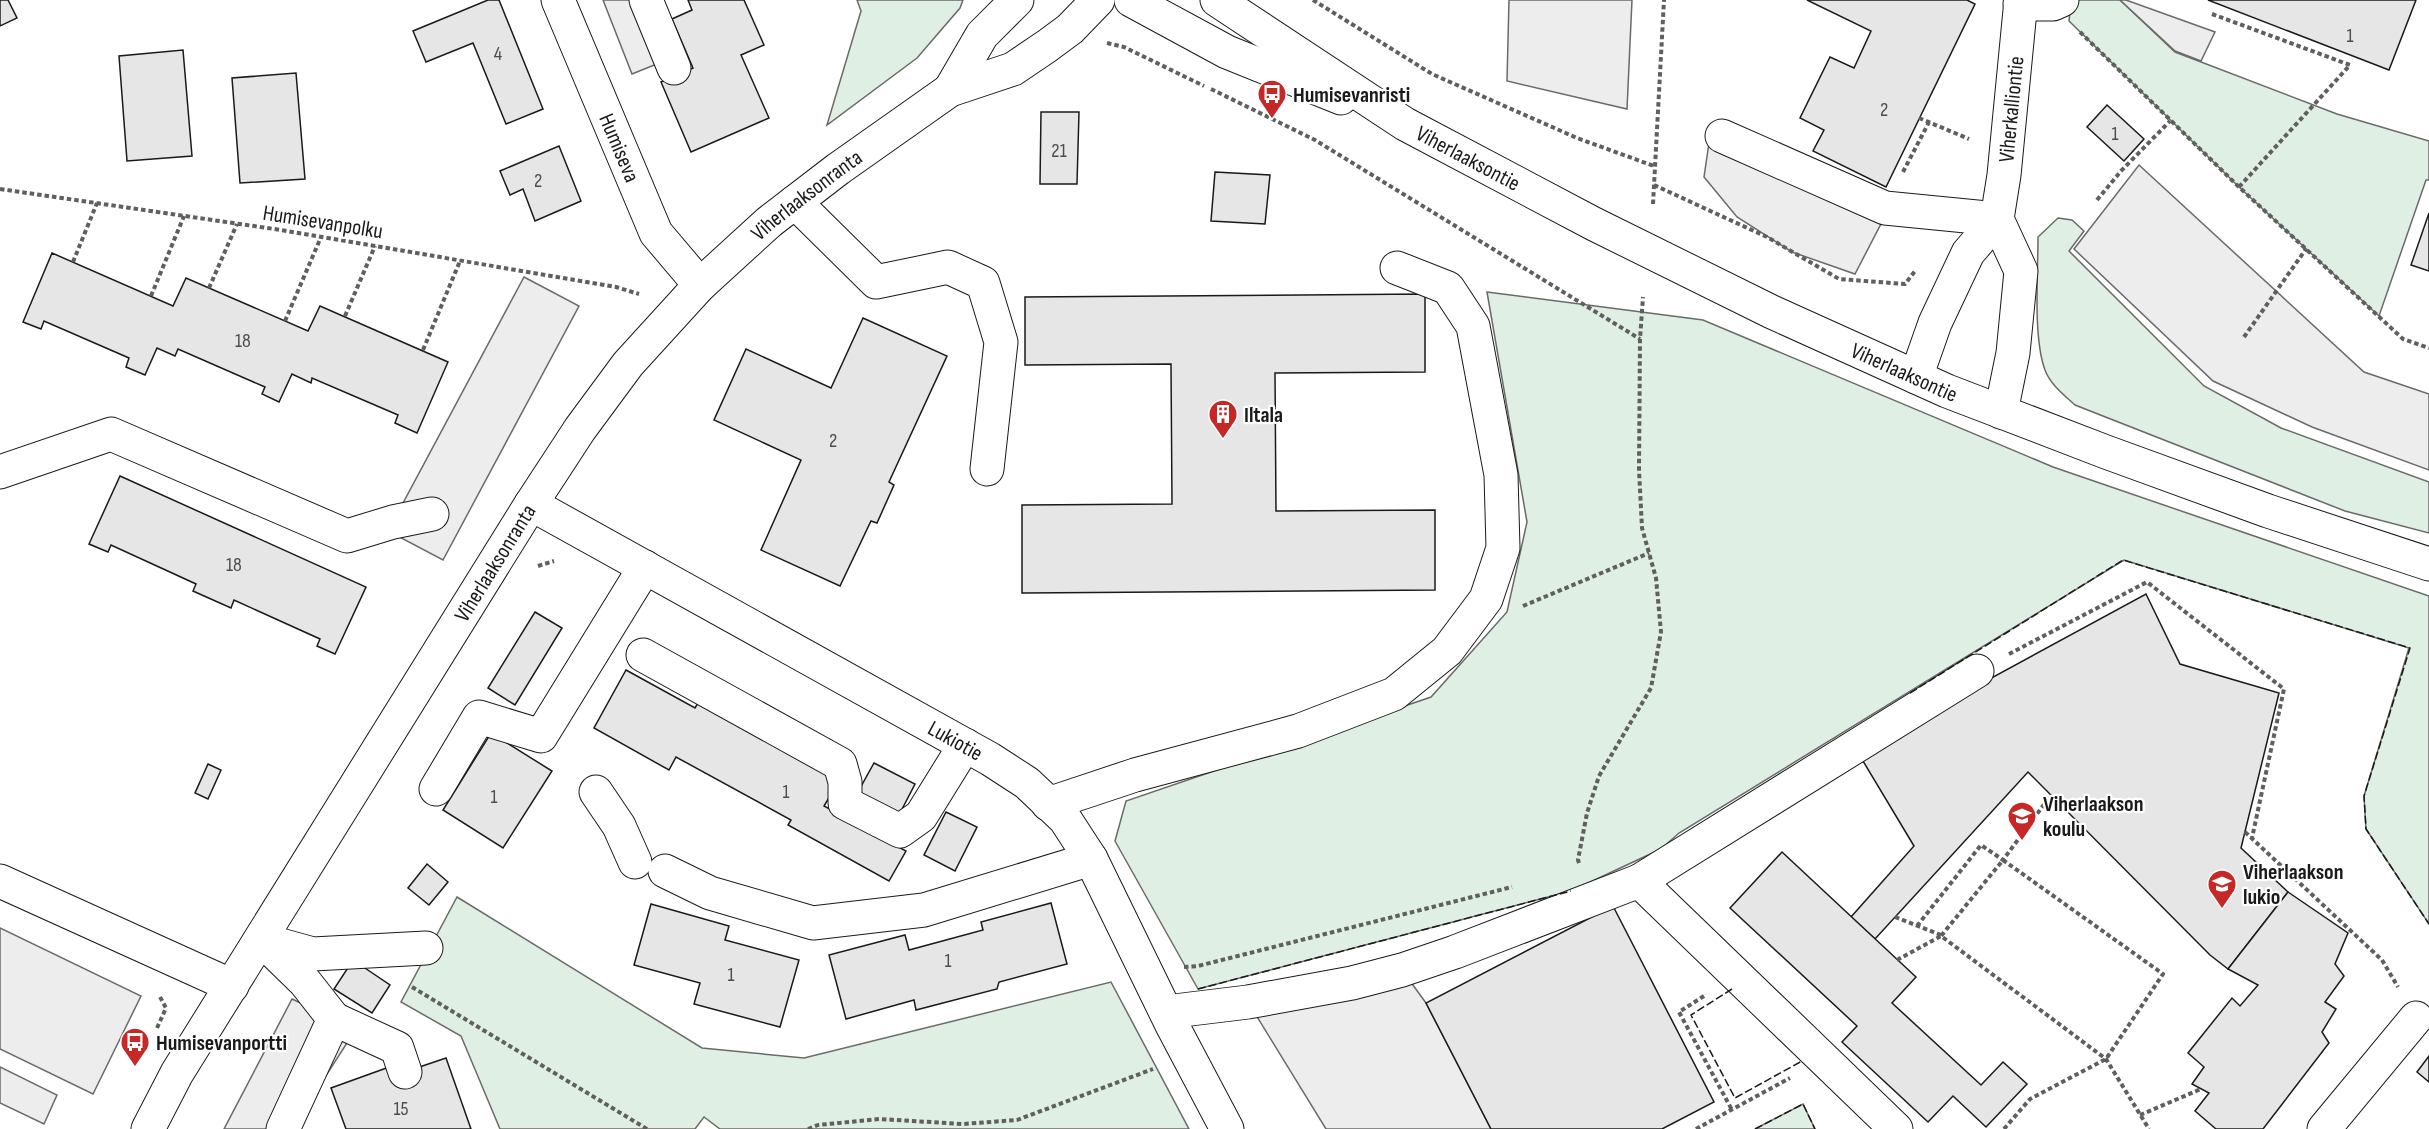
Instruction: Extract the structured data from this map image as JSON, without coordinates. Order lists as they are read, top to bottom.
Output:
{
  "streets": {
    "street": [
      "Viherkalliontie",
      "Humiseva",
      "Viherlaaksontie",
      "Viherlaaksonranta",
      "Lukiotie"
    ],
    "path": ["Humisevanpolku"]
  },
  "crossings": [
    ["Humiseva", "Viherlaaksonranta"],
    ["Viherlaaksonranta", "Lukiotie"]
  ],
  "places": {
    "bus stop": ["Humisevanristi", "Humisevanportti"],
    "building": ["Iltala"],
    "school or university": ["Viherlaakson koulu", "Viherlaakson lukio"]
  },
  "house_numbers": [
    "1",
    "4",
    "2",
    "1",
    "21",
    "2",
    "18",
    "2",
    "18",
    "1",
    "1",
    "1",
    "1",
    "15"
  ]
}
